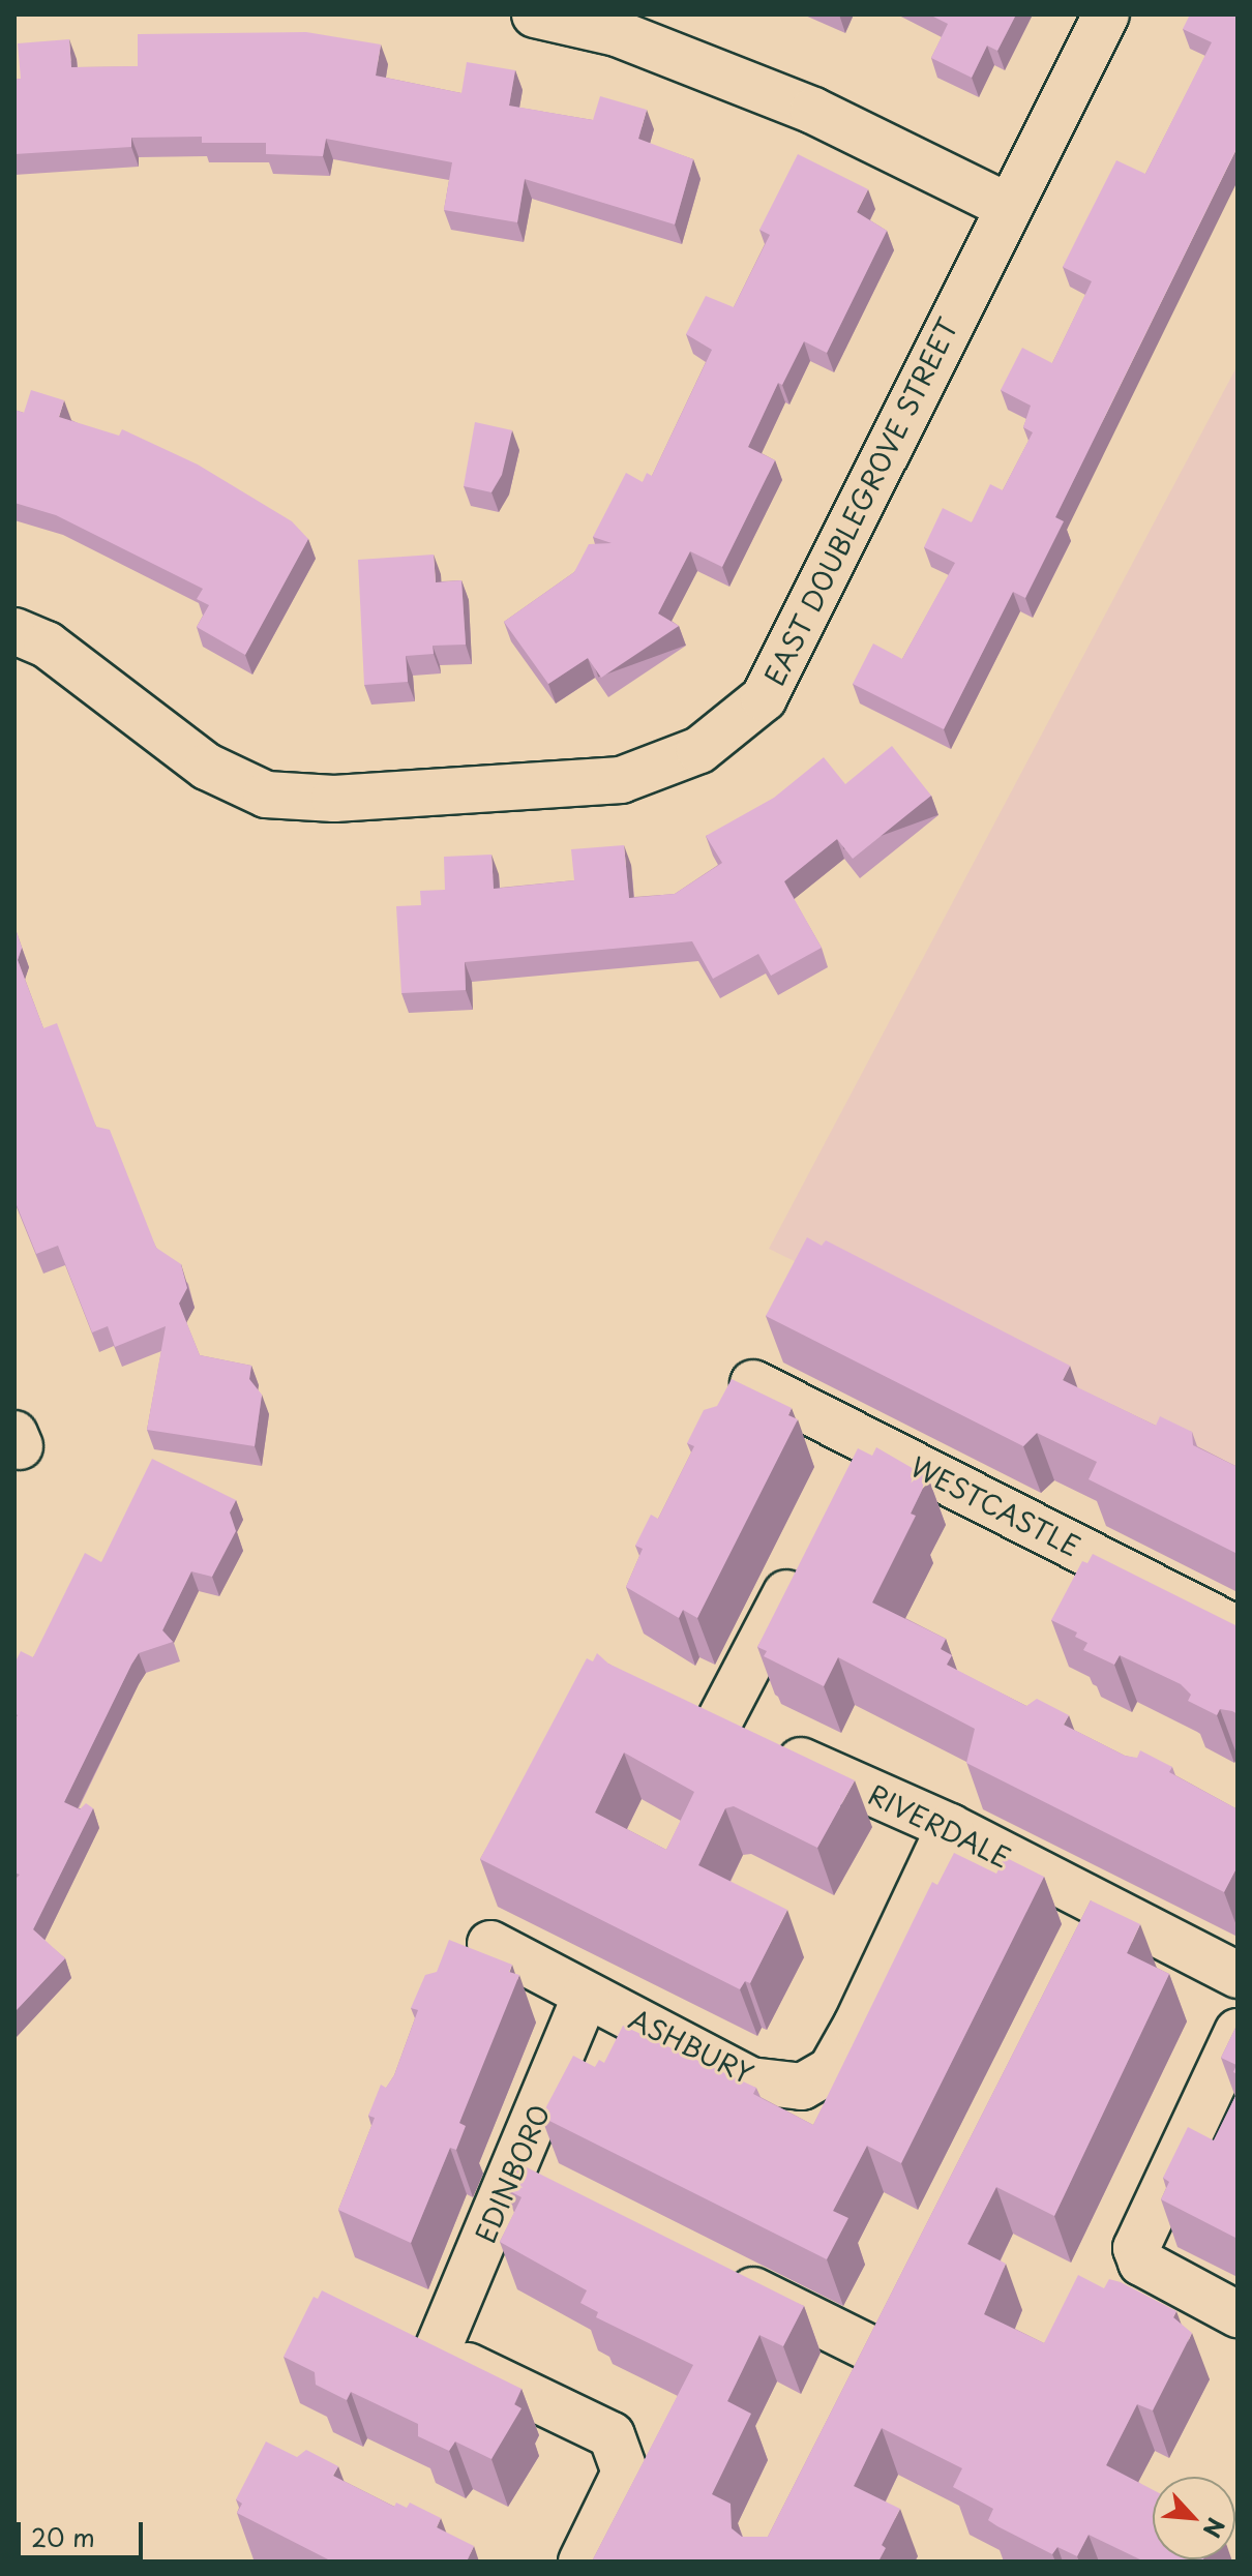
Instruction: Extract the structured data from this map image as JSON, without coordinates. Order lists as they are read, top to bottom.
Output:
{
  "streets": {
    "street": [
      "EAST DOUBLEGROVE STREET",
      "WESTCASTLE",
      "RIVERDALE",
      "ASHBURY",
      "EDINBORO"
    ]
  },
  "crossings": [
    ["RIVERDALE", "ASHBURY"],
    ["ASHBURY", "EDINBORO"]
  ],
  "scale_bar": "20 m",
  "north": "bottom right"
}
